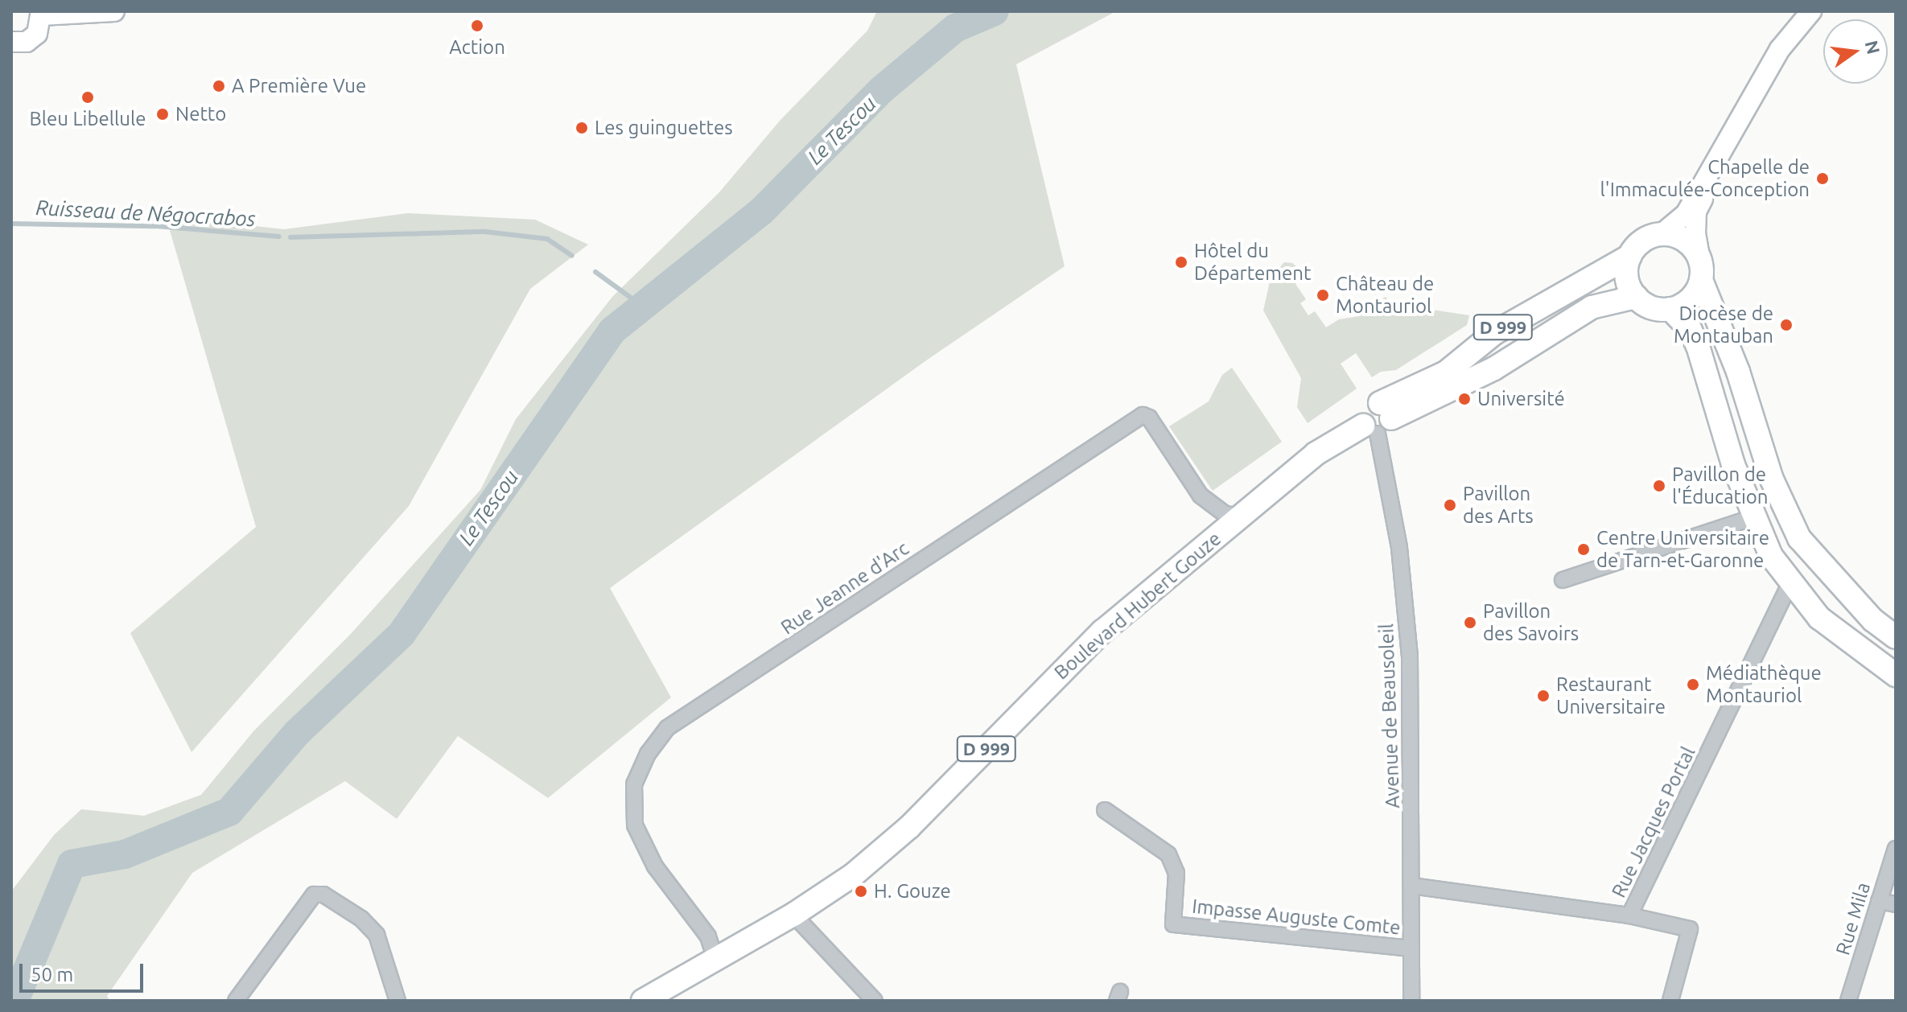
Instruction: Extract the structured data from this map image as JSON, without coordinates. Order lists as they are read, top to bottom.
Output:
{
  "streets": {
    "main road": ["D 999", "Boulevard Hubert Gouze"],
    "street": [
      "Rue Jeanne d'Arc",
      "Avenue de Beausoleil",
      "Rue Jacques Portal",
      "Impasse Auguste Comte",
      "Rue Mila"
    ]
  },
  "crossings": [
    ["Rue Jeanne d'Arc", "Boulevard Hubert Gouze"],
    ["Boulevard Hubert Gouze", "Avenue de Beausoleil"],
    ["Avenue de Beausoleil", "Rue Jacques Portal"],
    ["Avenue de Beausoleil", "Impasse Auguste Comte"]
  ],
  "water": ["Le Tescou", "Ruisseau de Négocrabos"],
  "places": [
    "Action",
    "A Première Vue",
    "Bleu Libellule",
    "Netto",
    "Les guinguettes",
    "Chapelle de l'Immaculée-Conception",
    "Hôtel du Département",
    "Château de Montauriol",
    "Diocèse de Montauban",
    "Université",
    "Pavillon de l'Éducation",
    "Pavillon des Arts",
    "Centre Universitaire de Tarn-et-Garonne",
    "Pavillon des Savoirs",
    "Médiathèque Montauriol",
    "Restaurant Universitaire",
    "H. Gouze"
  ],
  "scale_bar": "50 m",
  "north": "right"
}
